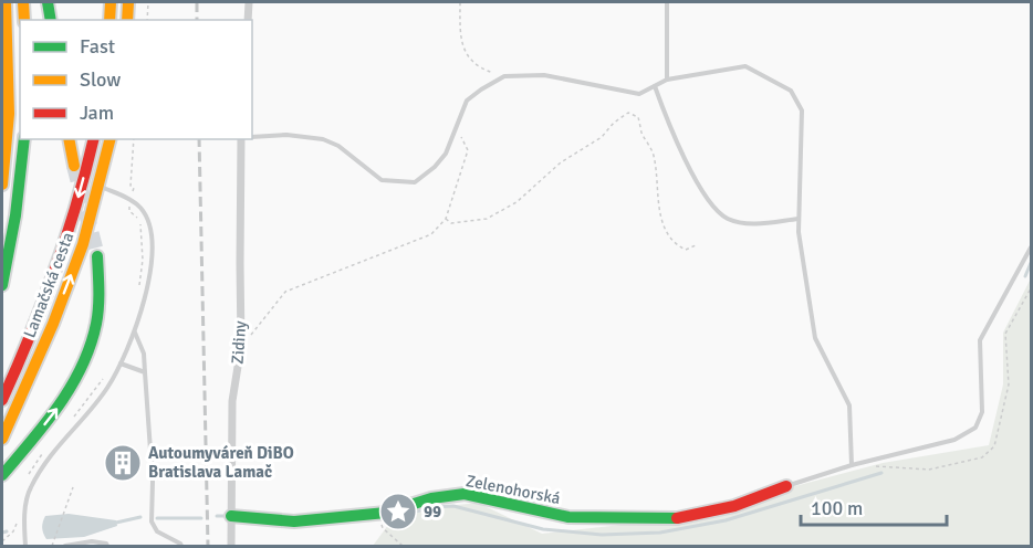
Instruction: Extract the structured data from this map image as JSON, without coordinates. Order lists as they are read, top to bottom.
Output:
{
  "streets": {
    "main road": ["Lamačská cesta", "Zelenohorská"],
    "street": ["Zidiny"]
  },
  "crossings": [
    ["Zidiny", "Zelenohorská"]
  ],
  "places": {
    "building": ["Autoumyváreň DiBO Bratislava Lamač"],
    "place": ["99"]
  },
  "legend": ["Fast", "Slow", "Jam"],
  "scale_bar": "100 m"
}
